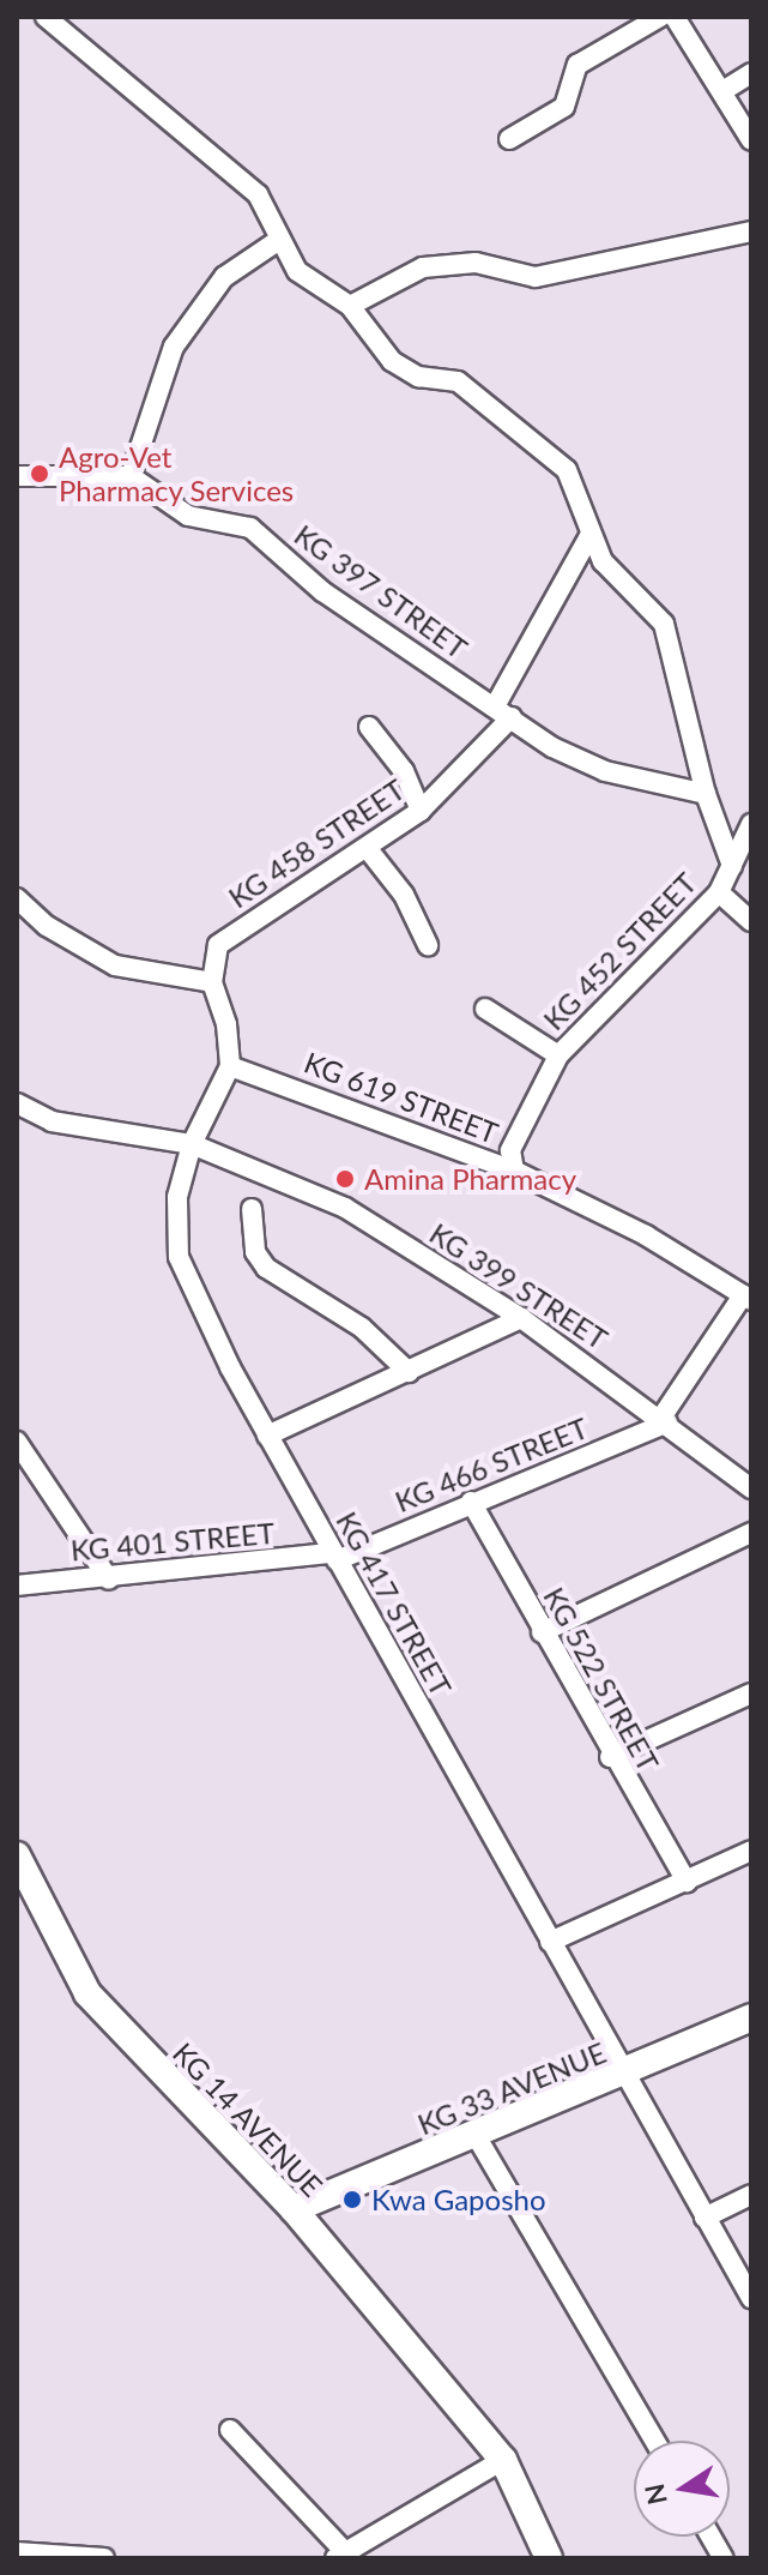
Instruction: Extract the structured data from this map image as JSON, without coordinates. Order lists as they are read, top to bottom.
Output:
{
  "streets": {
    "main road": ["KG 33 AVENUE", "KG 14 AVENUE"],
    "street": [
      "KG 397 STREET",
      "KG 458 STREET",
      "KG 452 STREET",
      "KG 619 STREET",
      "KG 399 STREET",
      "KG 466 STREET",
      "KG 401 STREET",
      "KG 417 STREET",
      "KG 522 STREET"
    ]
  },
  "crossings": [
    ["KG 397 STREET", "KG 458 STREET"],
    ["KG 452 STREET", "KG 619 STREET"],
    ["KG 619 STREET", "KG 417 STREET"],
    ["KG 399 STREET", "KG 466 STREET"],
    ["KG 399 STREET", "KG 417 STREET"],
    ["KG 466 STREET", "KG 401 STREET"],
    ["KG 466 STREET", "KG 417 STREET"],
    ["KG 466 STREET", "KG 522 STREET"],
    ["KG 401 STREET", "KG 417 STREET"],
    ["KG 417 STREET", "KG 33 AVENUE"],
    ["KG 33 AVENUE", "KG 14 AVENUE"]
  ],
  "places": ["Agro-Vet Pharmacy Services", "Amina Pharmacy", "Kwa Gaposho"],
  "north": "left"
}
